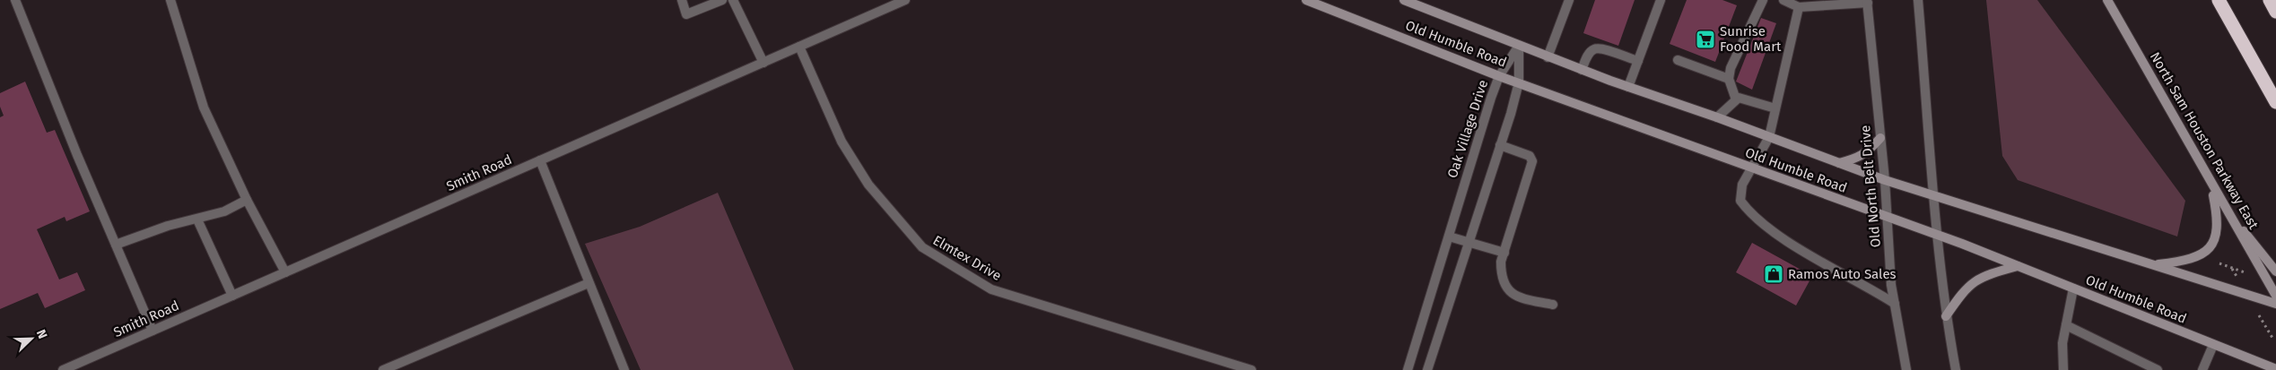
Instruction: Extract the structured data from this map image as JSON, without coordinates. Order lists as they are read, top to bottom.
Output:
{
  "streets": {
    "main road": ["Old Humble Road", "North Sam Houston Parkway East"],
    "street": [
      "Oak Village Drive",
      "Smith Road",
      "Old North Belt Drive",
      "Elmtex Drive"
    ]
  },
  "crossings": [
    ["Old Humble Road", "Oak Village Drive"],
    ["Old Humble Road", "Old North Belt Drive"],
    ["Smith Road", "Elmtex Drive"]
  ],
  "places": {
    "supermarket": ["Sunrise Food Mart"],
    "shop": ["Ramos Auto Sales"]
  },
  "north": "top right"
}
